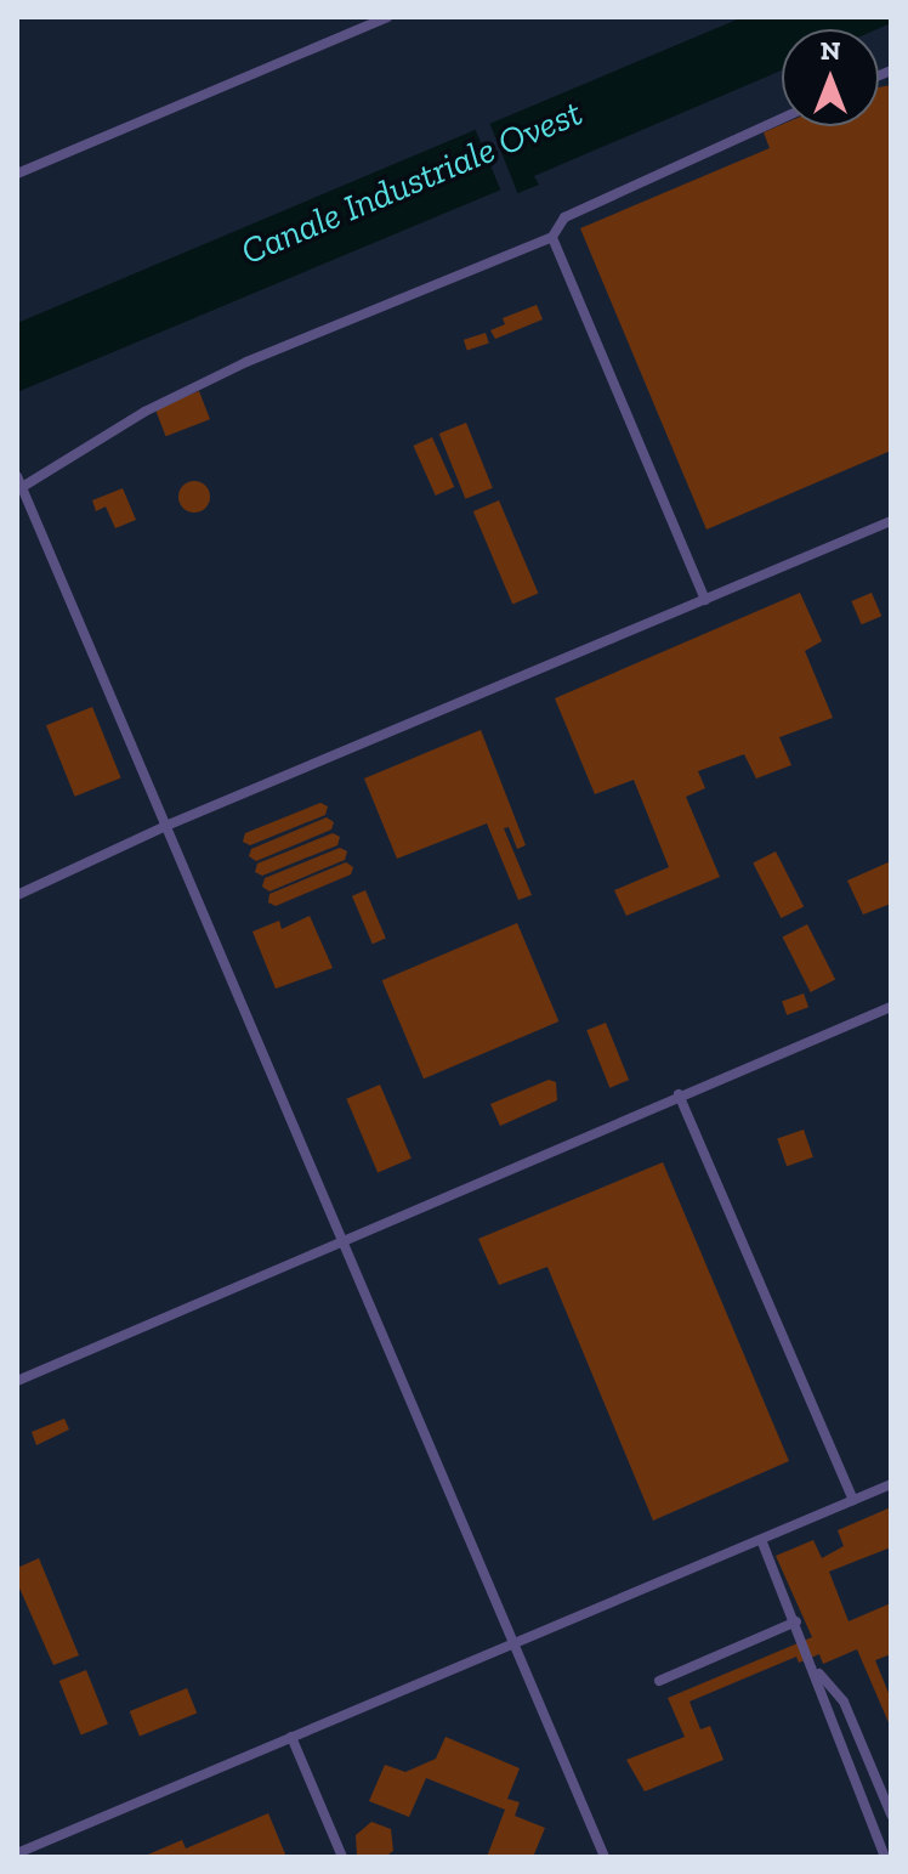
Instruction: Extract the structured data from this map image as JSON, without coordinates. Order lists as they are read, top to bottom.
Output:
{
  "water": ["Canale Industriale Ovest"],
  "north": "top"
}
